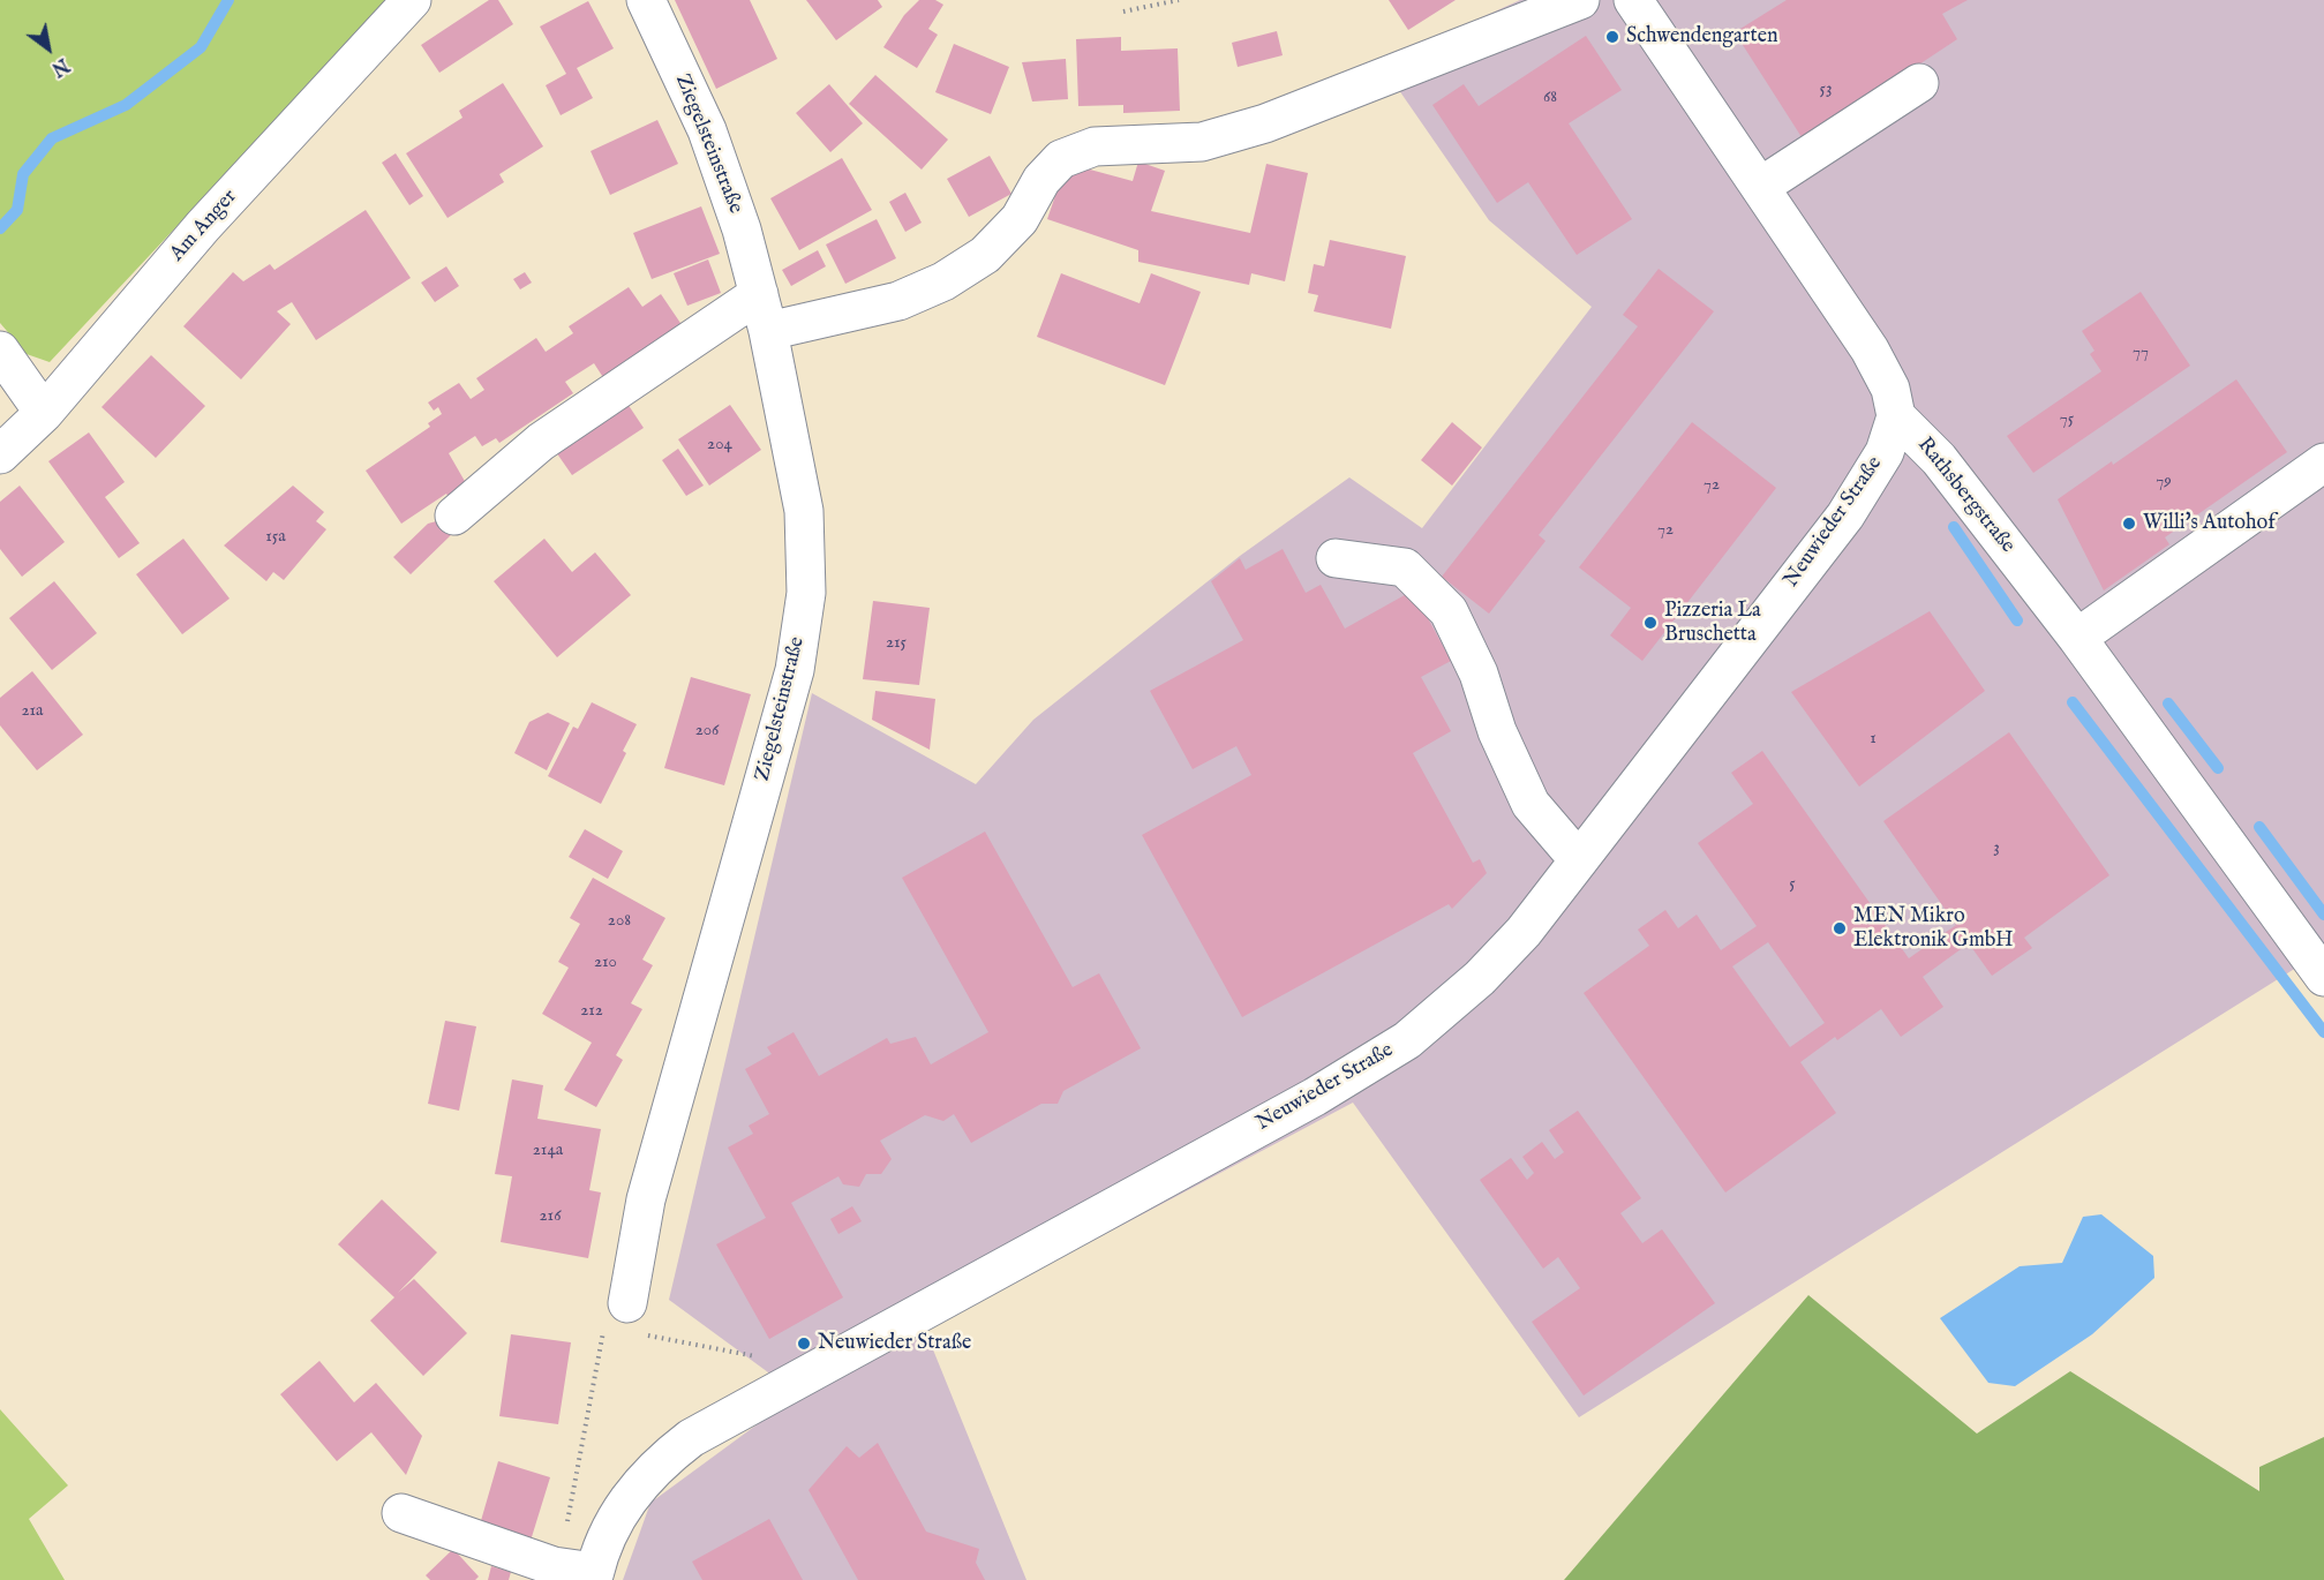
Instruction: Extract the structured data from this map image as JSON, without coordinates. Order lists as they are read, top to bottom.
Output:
{
  "streets": {
    "street": [
      "Ziegelsteinstraße",
      "Am Anger",
      "Rathsbergstraße",
      "Neuwieder Straße"
    ]
  },
  "crossings": [
    ["Rathsbergstraße", "Neuwieder Straße"]
  ],
  "places": [
    "Schwendengarten",
    "Willi's Autohof",
    "Pizzeria La Bruschetta",
    "MEN Mikro Elektronik GmbH",
    "Neuwieder Straße"
  ],
  "house_numbers": [
    "53",
    "68",
    "77",
    "75",
    "204",
    "79",
    "72",
    "72",
    "15a",
    "215",
    "21a",
    "206",
    "1",
    "3",
    "5",
    "208",
    "210",
    "212",
    "214a",
    "216"
  ],
  "north": "bottom right"
}
